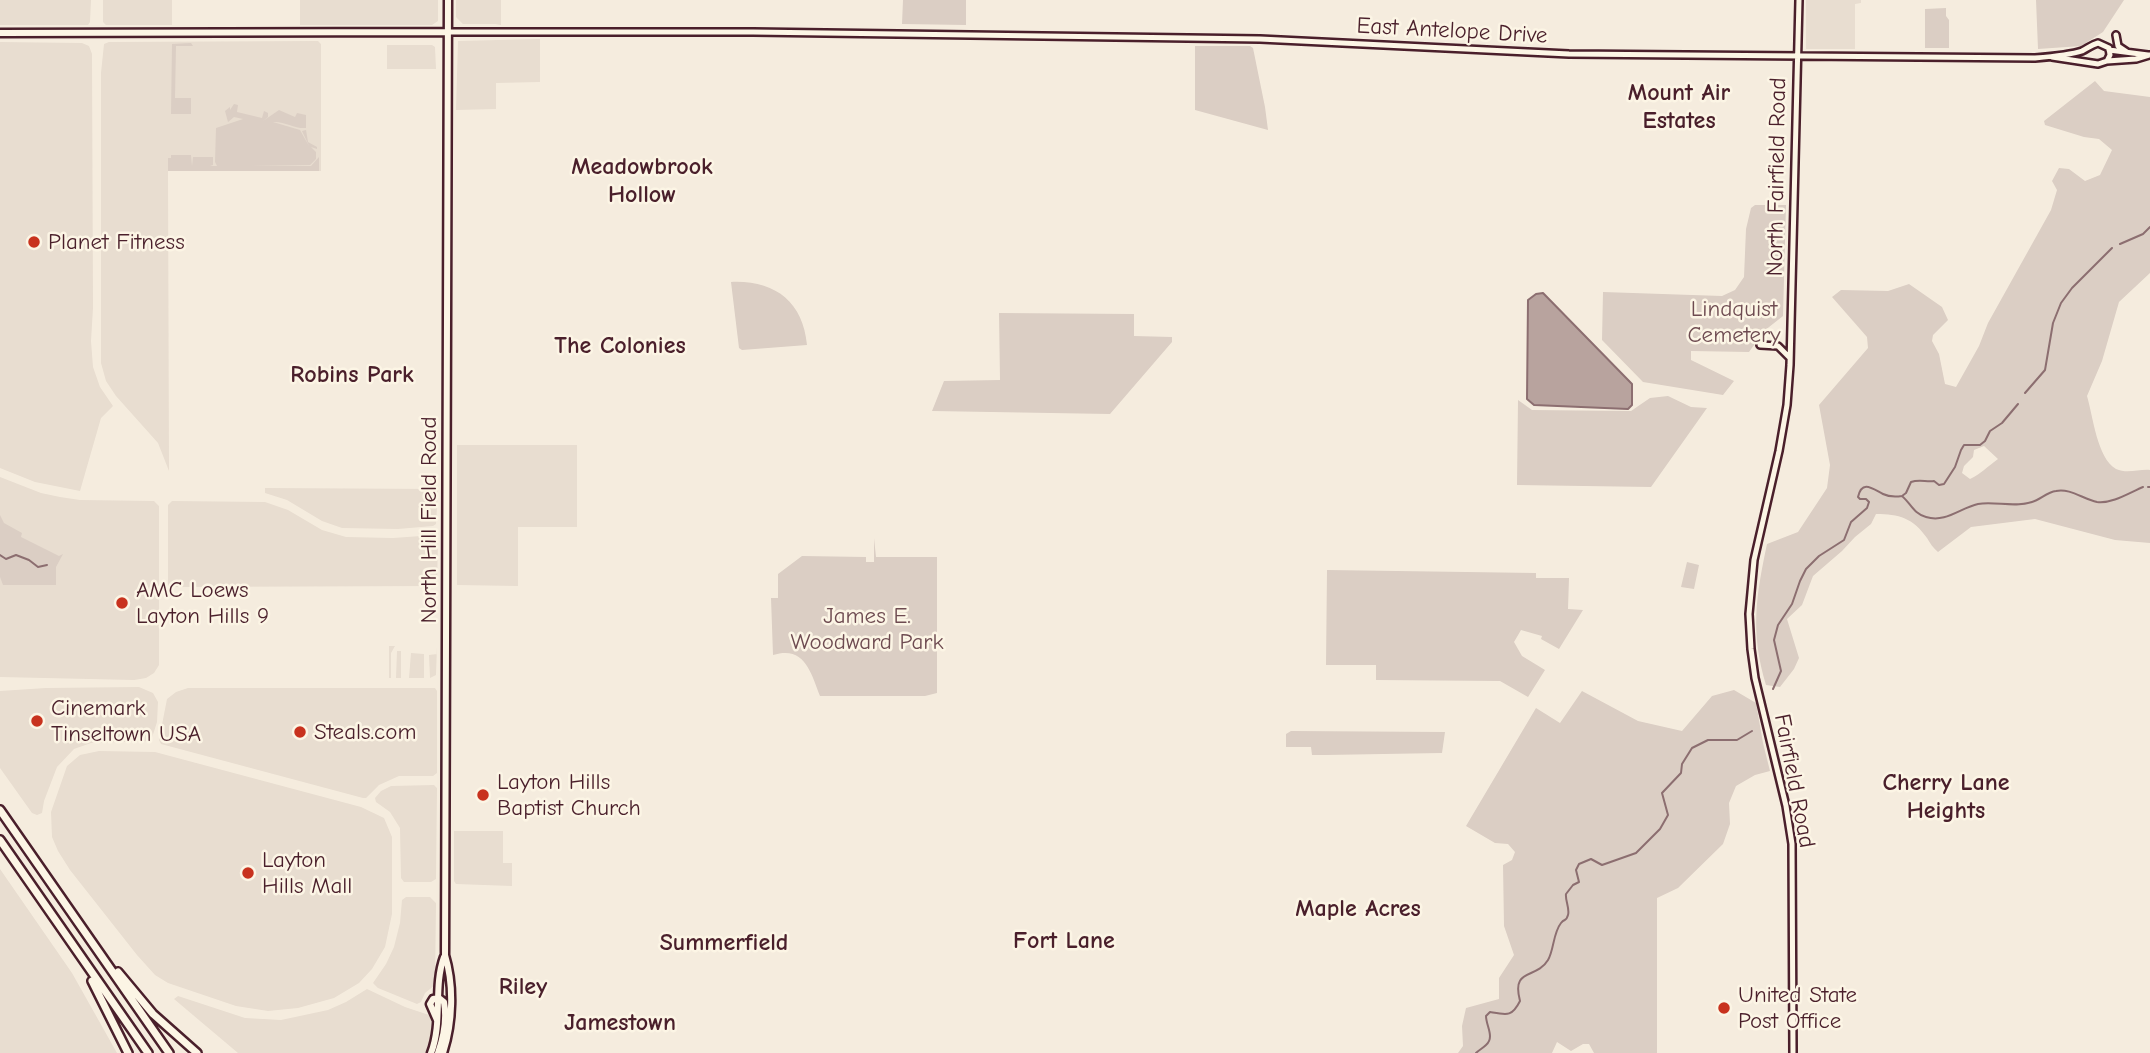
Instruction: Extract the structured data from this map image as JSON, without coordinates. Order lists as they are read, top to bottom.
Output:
{
  "streets": {
    "main road": [
      "East Antelope Drive",
      "North Fairfield Road",
      "North Hill Field Road",
      "Fairfield Road"
    ]
  },
  "crossings": [
    ["East Antelope Drive", "North Fairfield Road"],
    ["East Antelope Drive", "North Hill Field Road"],
    ["North Fairfield Road", "Fairfield Road"]
  ],
  "districts": [
    "Mount Air Estates",
    "Meadowbrook Hollow",
    "The Colonies",
    "Robins Park",
    "Cherry Lane Heights",
    "Maple Acres",
    "Fort Lane",
    "Summerfield",
    "Riley",
    "Jamestown"
  ],
  "parks": ["Lindquist Cemetery", "James E. Woodward Park"],
  "places": [
    "Planet Fitness",
    "AMC Loews Layton Hills 9",
    "Cinemark Tinseltown USA",
    "Steals.com",
    "Layton Hills Baptist Church",
    "Layton Hills Mall",
    "United State Post Office"
  ]
}
